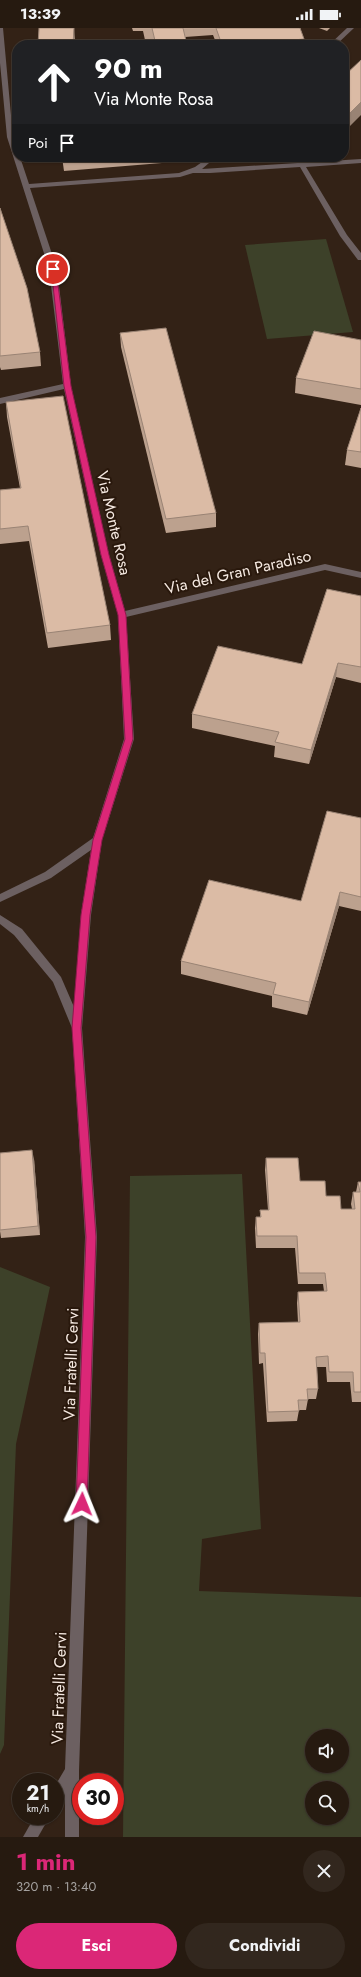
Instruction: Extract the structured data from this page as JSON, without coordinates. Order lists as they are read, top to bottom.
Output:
{
  "streets": {
    "street": ["Via Monte Rosa", "Via del Gran Paradiso", "Via Fratelli Cervi"]
  },
  "crossings": [
    ["Via Monte Rosa", "Via del Gran Paradiso"],
    ["Via Monte Rosa", "Via Fratelli Cervi"]
  ],
  "page": {
    "status": "13:39",
    "turn": ["90 m", "Via Monte Rosa"],
    "then": "Poi",
    "speed": "21 km/h",
    "limit": "30",
    "heading": ["1 min", "320 m · 13:40"],
    "buttons": ["Esci", "Condividi"]
  }
}
